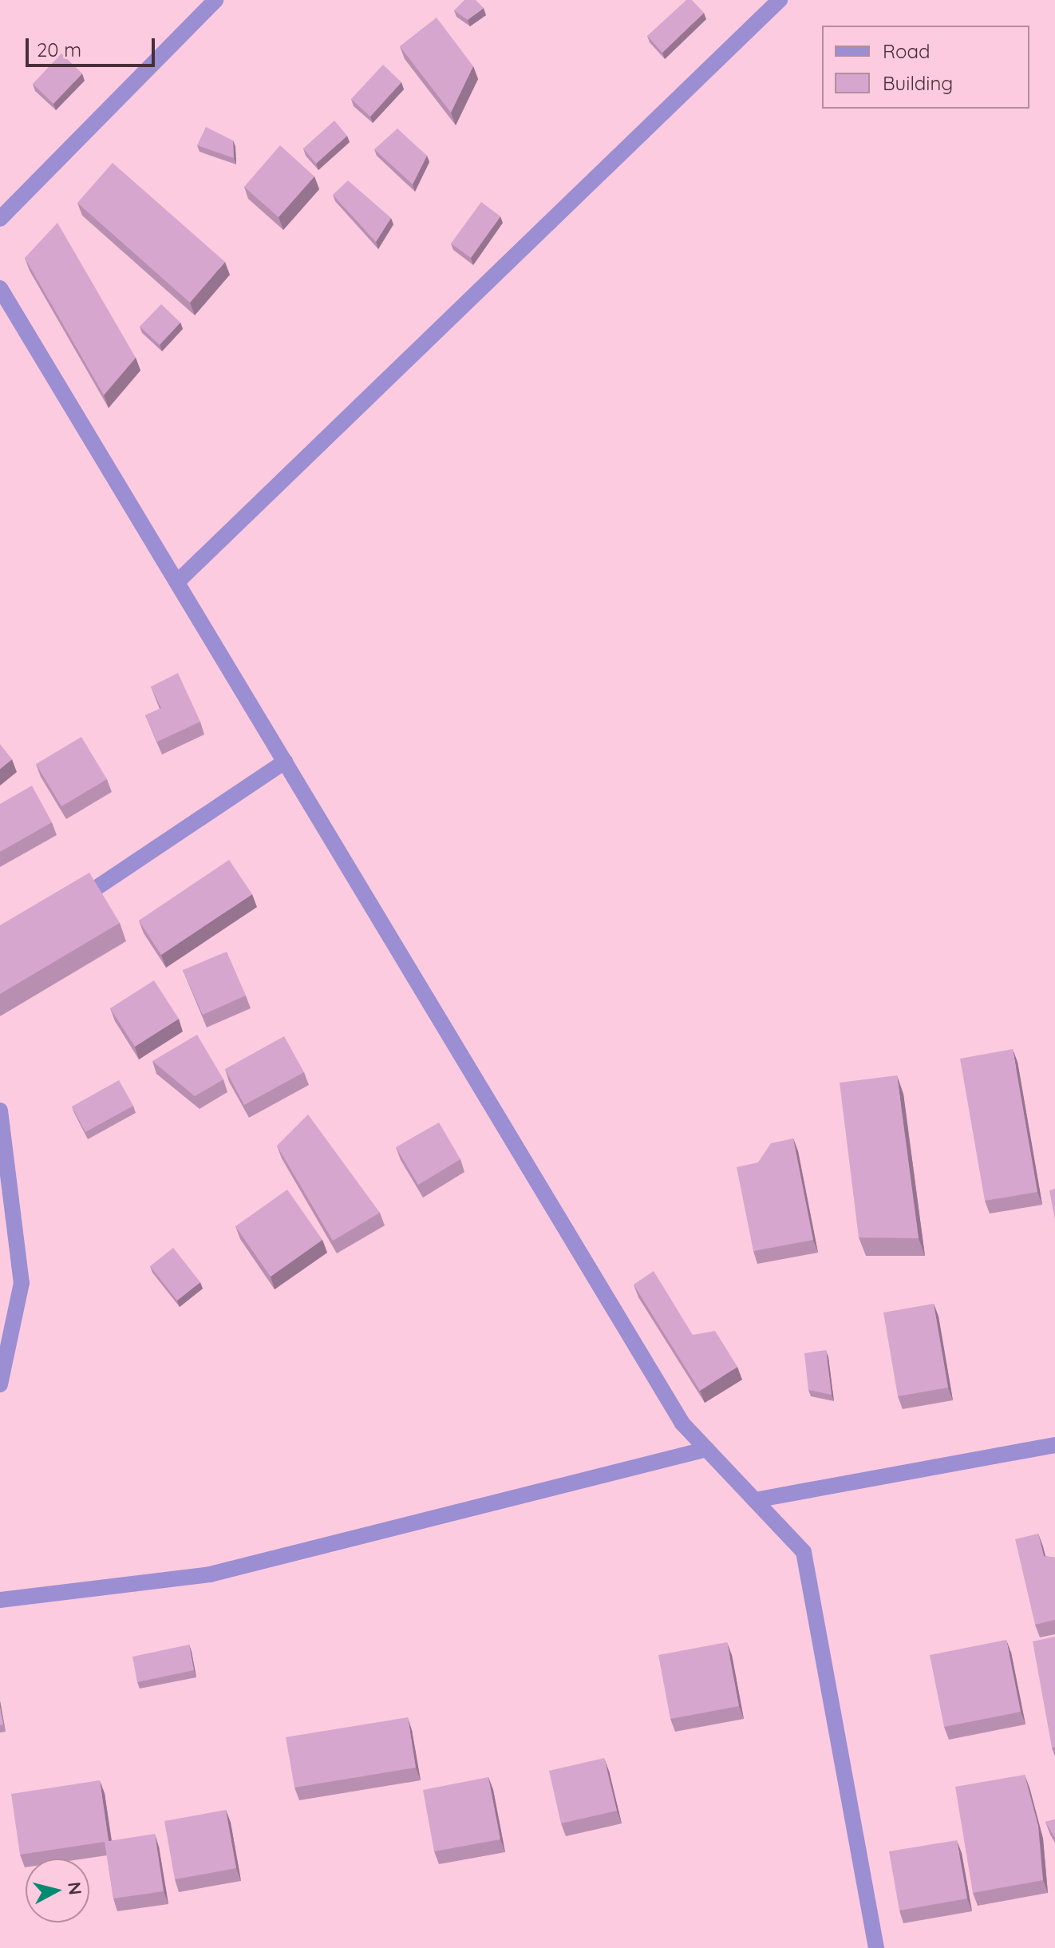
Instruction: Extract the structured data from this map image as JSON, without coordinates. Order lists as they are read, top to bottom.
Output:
{
  "legend": ["Road", "Building"],
  "scale_bar": "20 m",
  "north": "right"
}
